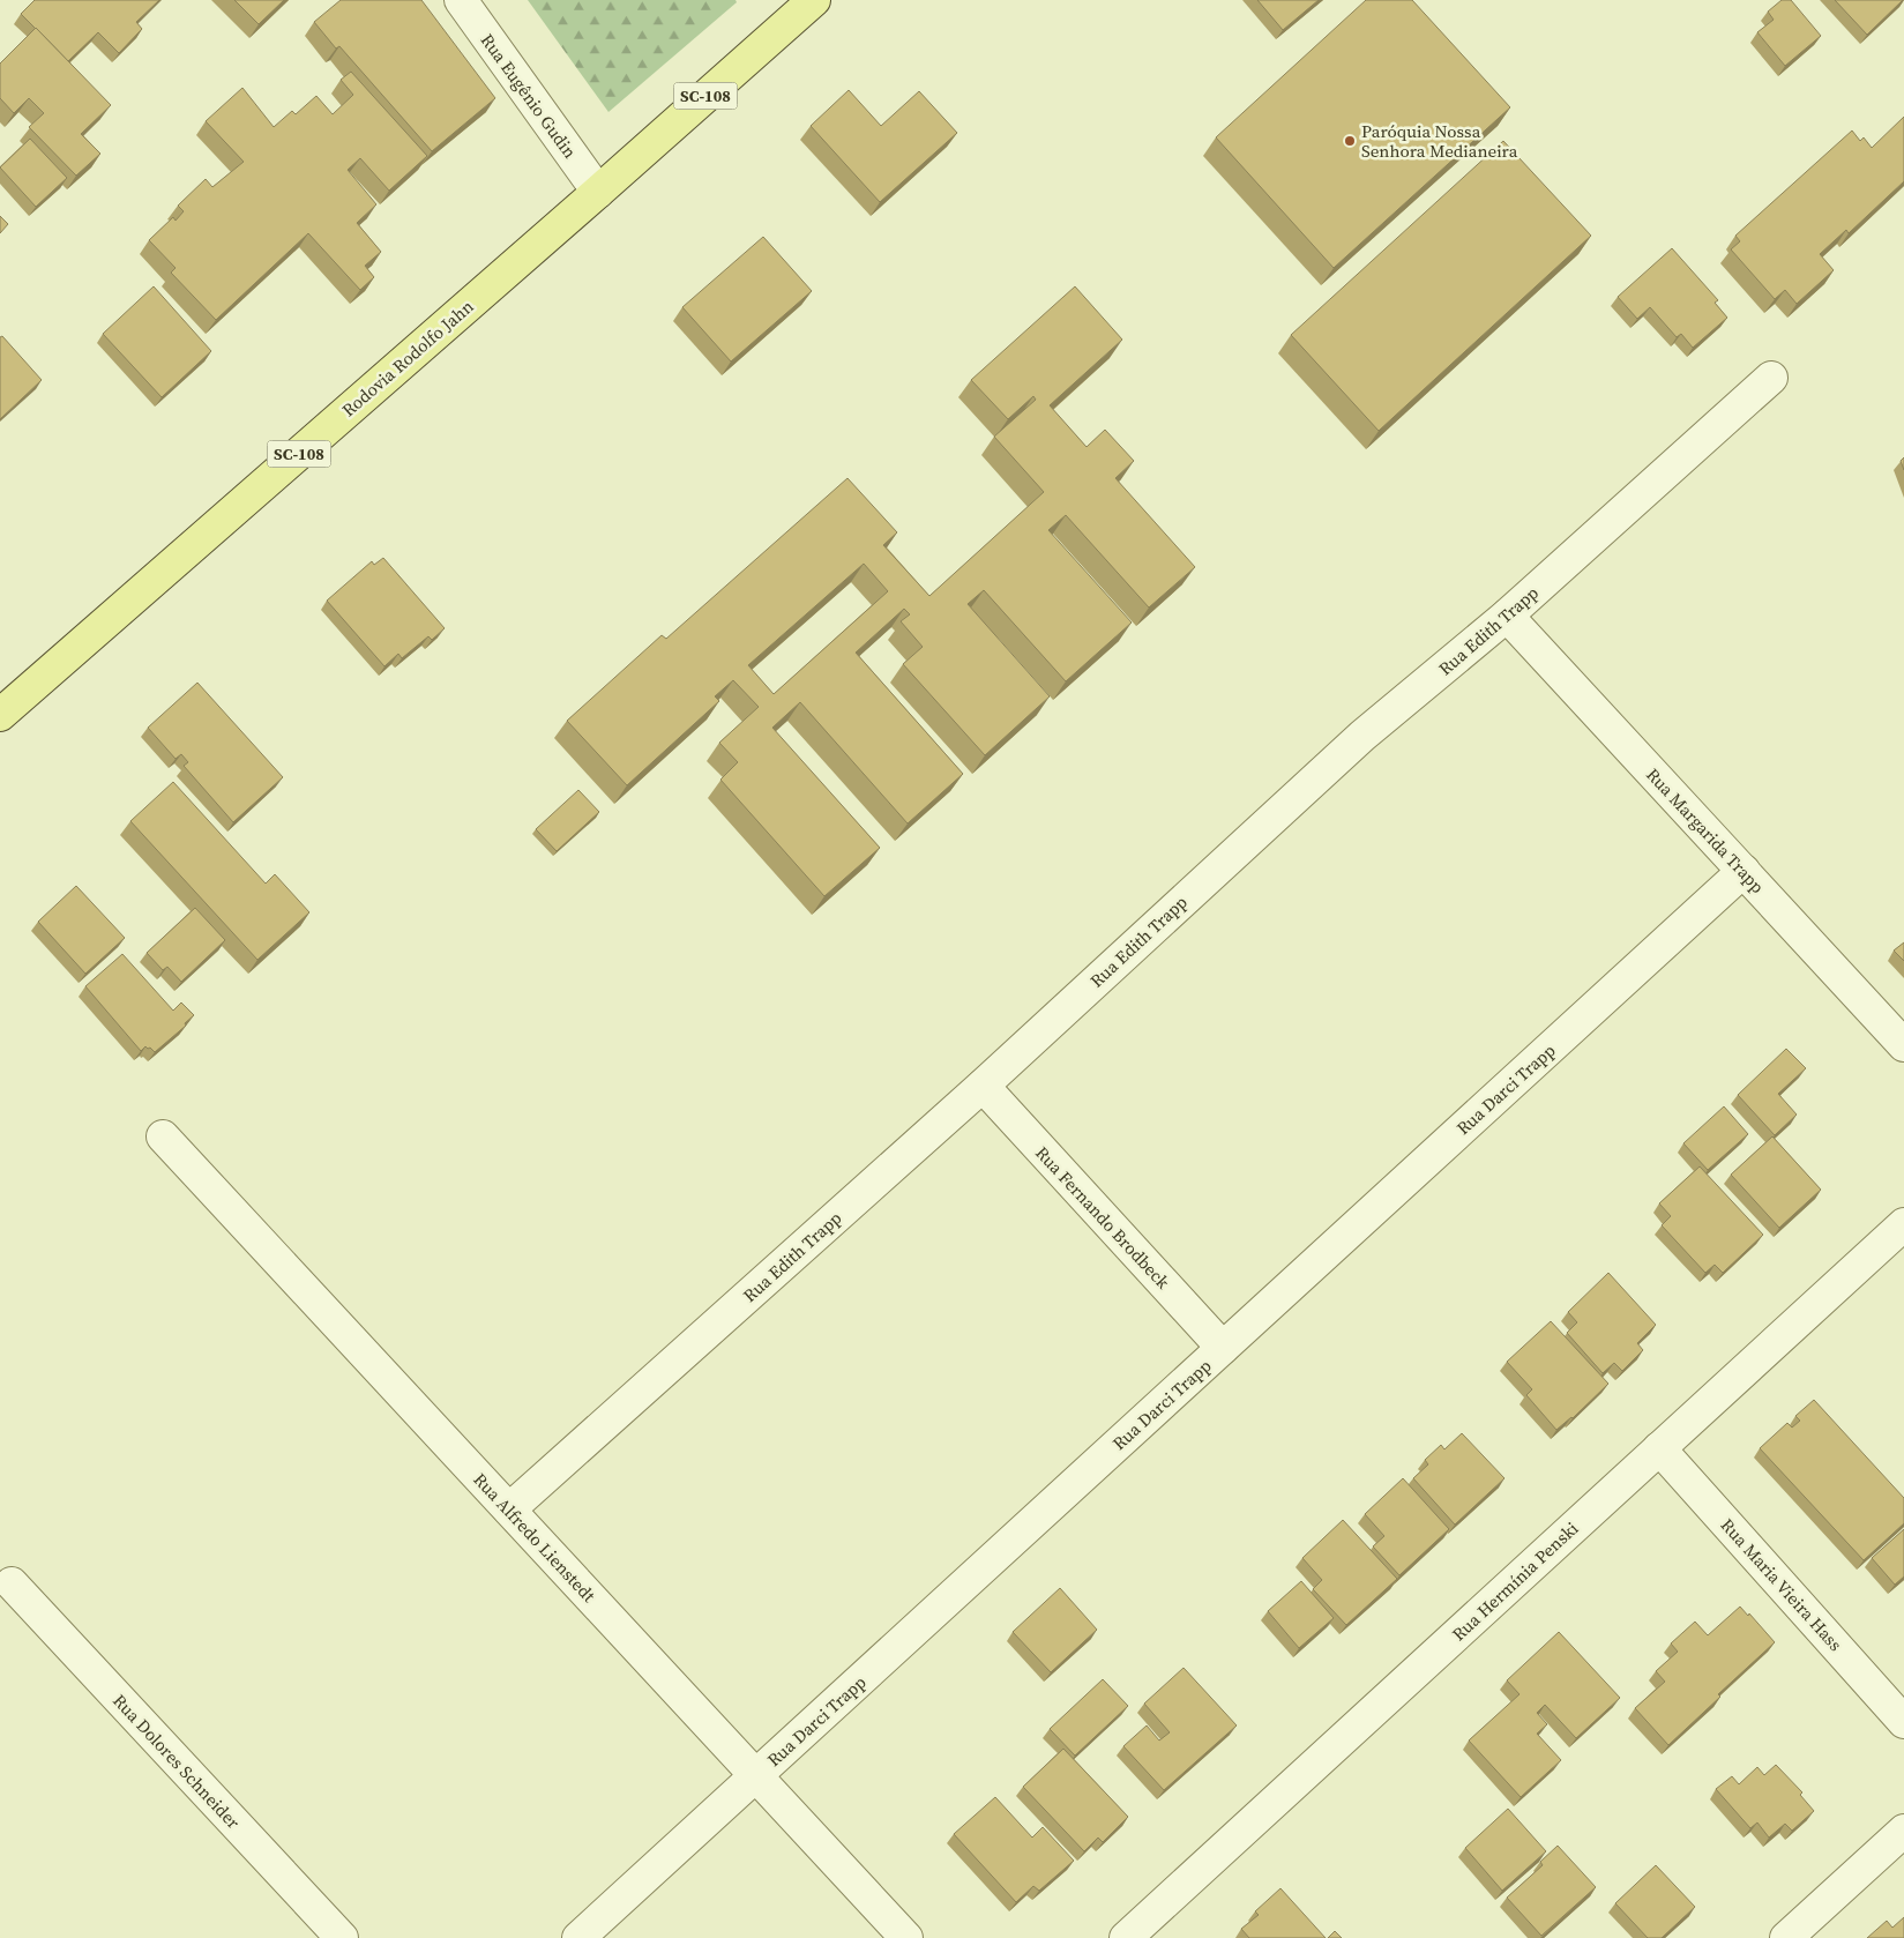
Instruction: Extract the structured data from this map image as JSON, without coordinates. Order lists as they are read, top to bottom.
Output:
{
  "streets": {
    "main road": ["SC-108", "Rodovia Rodolfo Jahn"],
    "street": [
      "Rua Eugênio Gudin",
      "Rua Edith Trapp",
      "Rua Margarida Trapp",
      "Rua Darci Trapp",
      "Rua Fernando Brodbeck",
      "Rua Alfredo Lienstedt",
      "Rua Hermínia Penski",
      "Rua Maria Vieira Hass",
      "Rua Dolores Schneider"
    ]
  },
  "crossings": [
    ["Rua Eugênio Gudin", "Rodovia Rodolfo Jahn"],
    ["Rua Edith Trapp", "Rua Margarida Trapp"],
    ["Rua Edith Trapp", "Rua Fernando Brodbeck"],
    ["Rua Edith Trapp", "Rua Alfredo Lienstedt"],
    ["Rua Margarida Trapp", "Rua Darci Trapp"],
    ["Rua Darci Trapp", "Rua Fernando Brodbeck"],
    ["Rua Darci Trapp", "Rua Alfredo Lienstedt"],
    ["Rua Hermínia Penski", "Rua Maria Vieira Hass"]
  ],
  "places": ["Paróquia Nossa Senhora Medianeira"]
}
